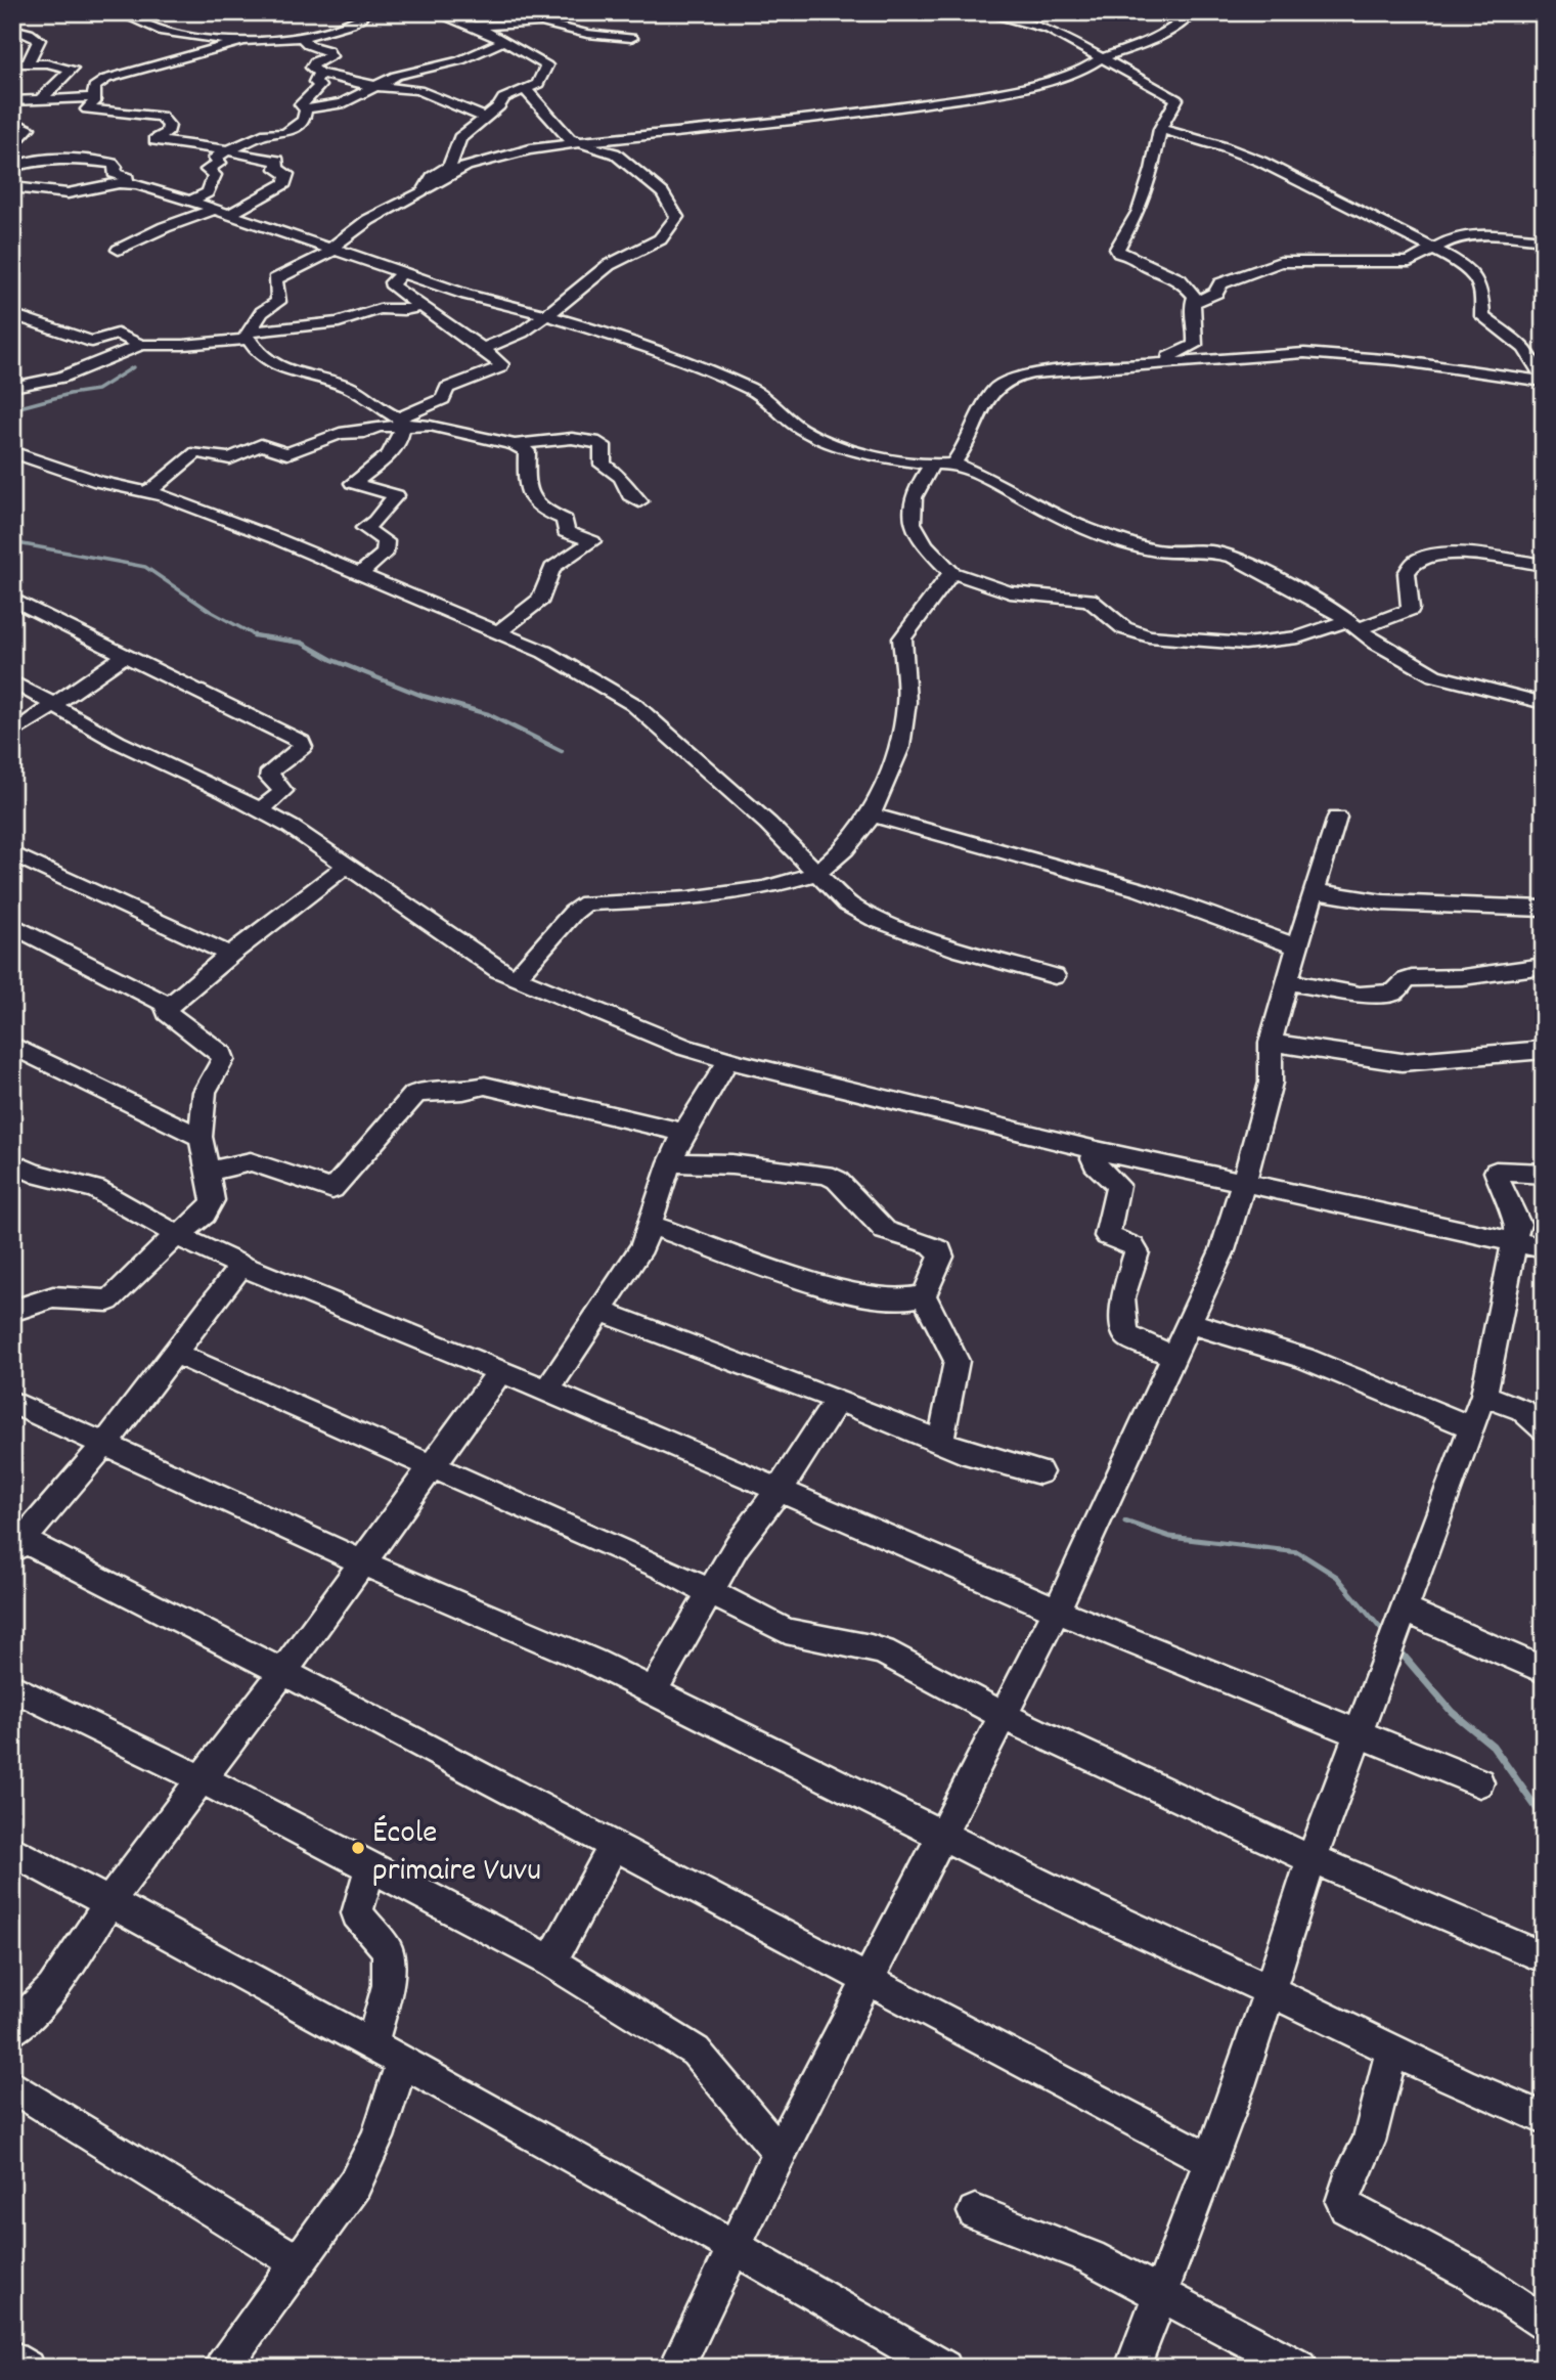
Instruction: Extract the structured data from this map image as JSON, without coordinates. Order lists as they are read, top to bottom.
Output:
{
  "places": ["École primaire Vuvu"]
}
